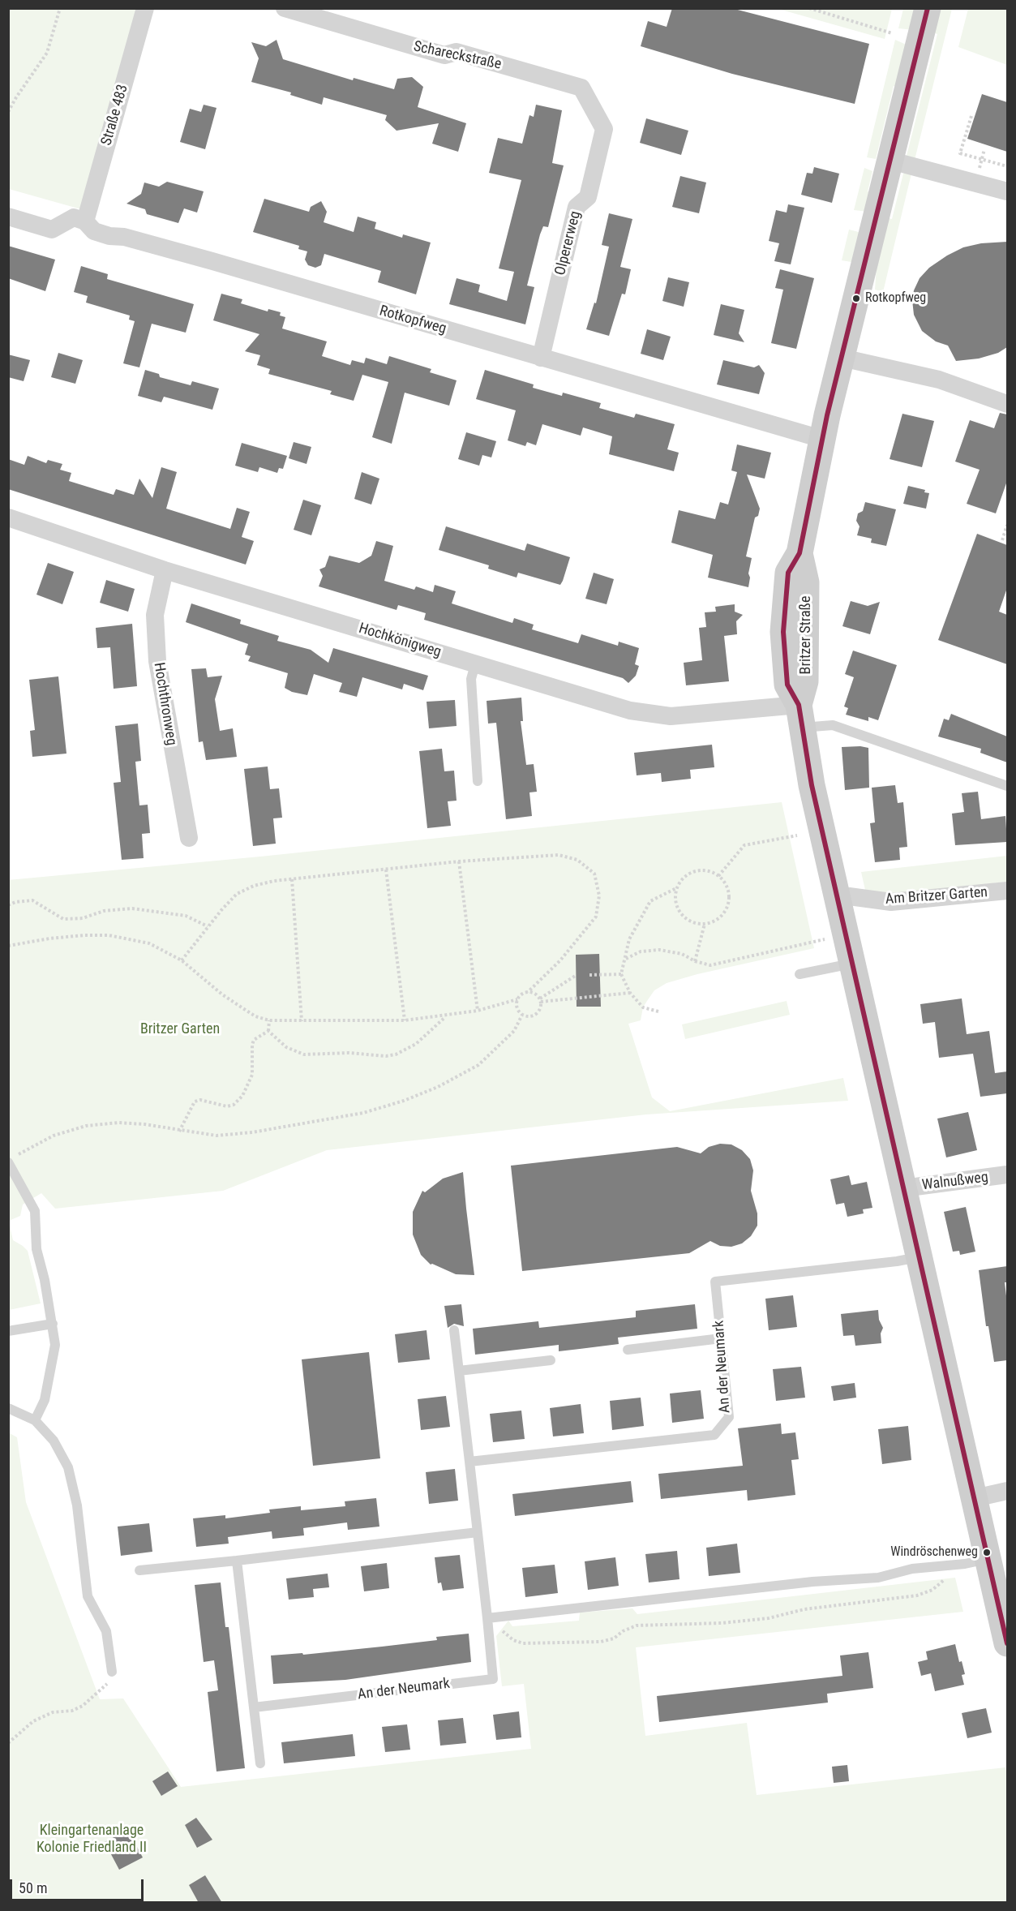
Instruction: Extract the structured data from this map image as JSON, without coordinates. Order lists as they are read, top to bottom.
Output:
{
  "streets": {
    "main road": ["Britzer Straße"],
    "street": [
      "Schareckstraße",
      "Straße 483",
      "Olpererweg",
      "Rotkopfweg",
      "Hochkönigweg",
      "Hochthronweg",
      "Am Britzer Garten",
      "Walnußweg"
    ],
    "lane": ["An der Neumark"]
  },
  "crossings": [
    ["Schareckstraße", "Olpererweg"],
    ["Straße 483", "Rotkopfweg"],
    ["Olpererweg", "Rotkopfweg"],
    ["Rotkopfweg", "Britzer Straße"],
    ["Britzer Straße", "Hochkönigweg"],
    ["Britzer Straße", "Am Britzer Garten"],
    ["Britzer Straße", "Walnußweg"],
    ["Britzer Straße", "An der Neumark"],
    ["Hochkönigweg", "Hochthronweg"]
  ],
  "parks": ["Britzer Garten", "Kleingartenanlage Kolonie Friedland II"],
  "places": ["Rotkopfweg", "Windröschenweg"],
  "scale_bar": "50 m"
}
